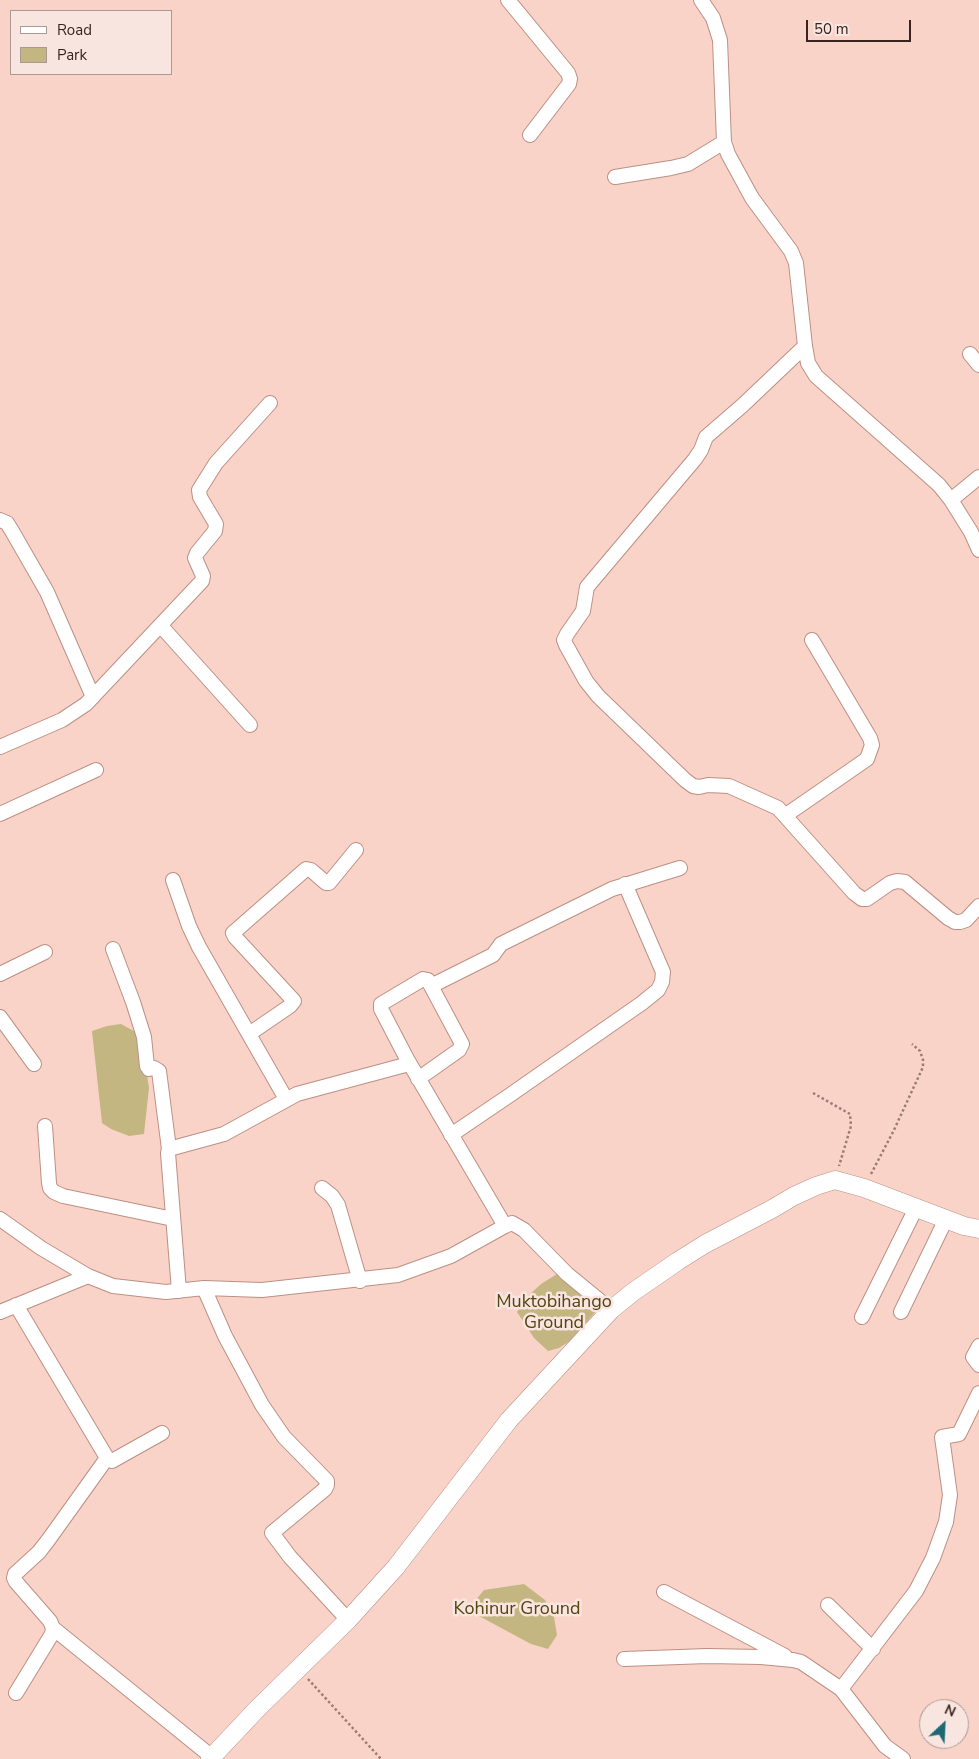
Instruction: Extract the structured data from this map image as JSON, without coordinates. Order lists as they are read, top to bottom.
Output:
{
  "parks": ["Muktobihango Ground", "Kohinur Ground"],
  "legend": ["Road", "Park"],
  "scale_bar": "50 m",
  "north": "top right"
}
